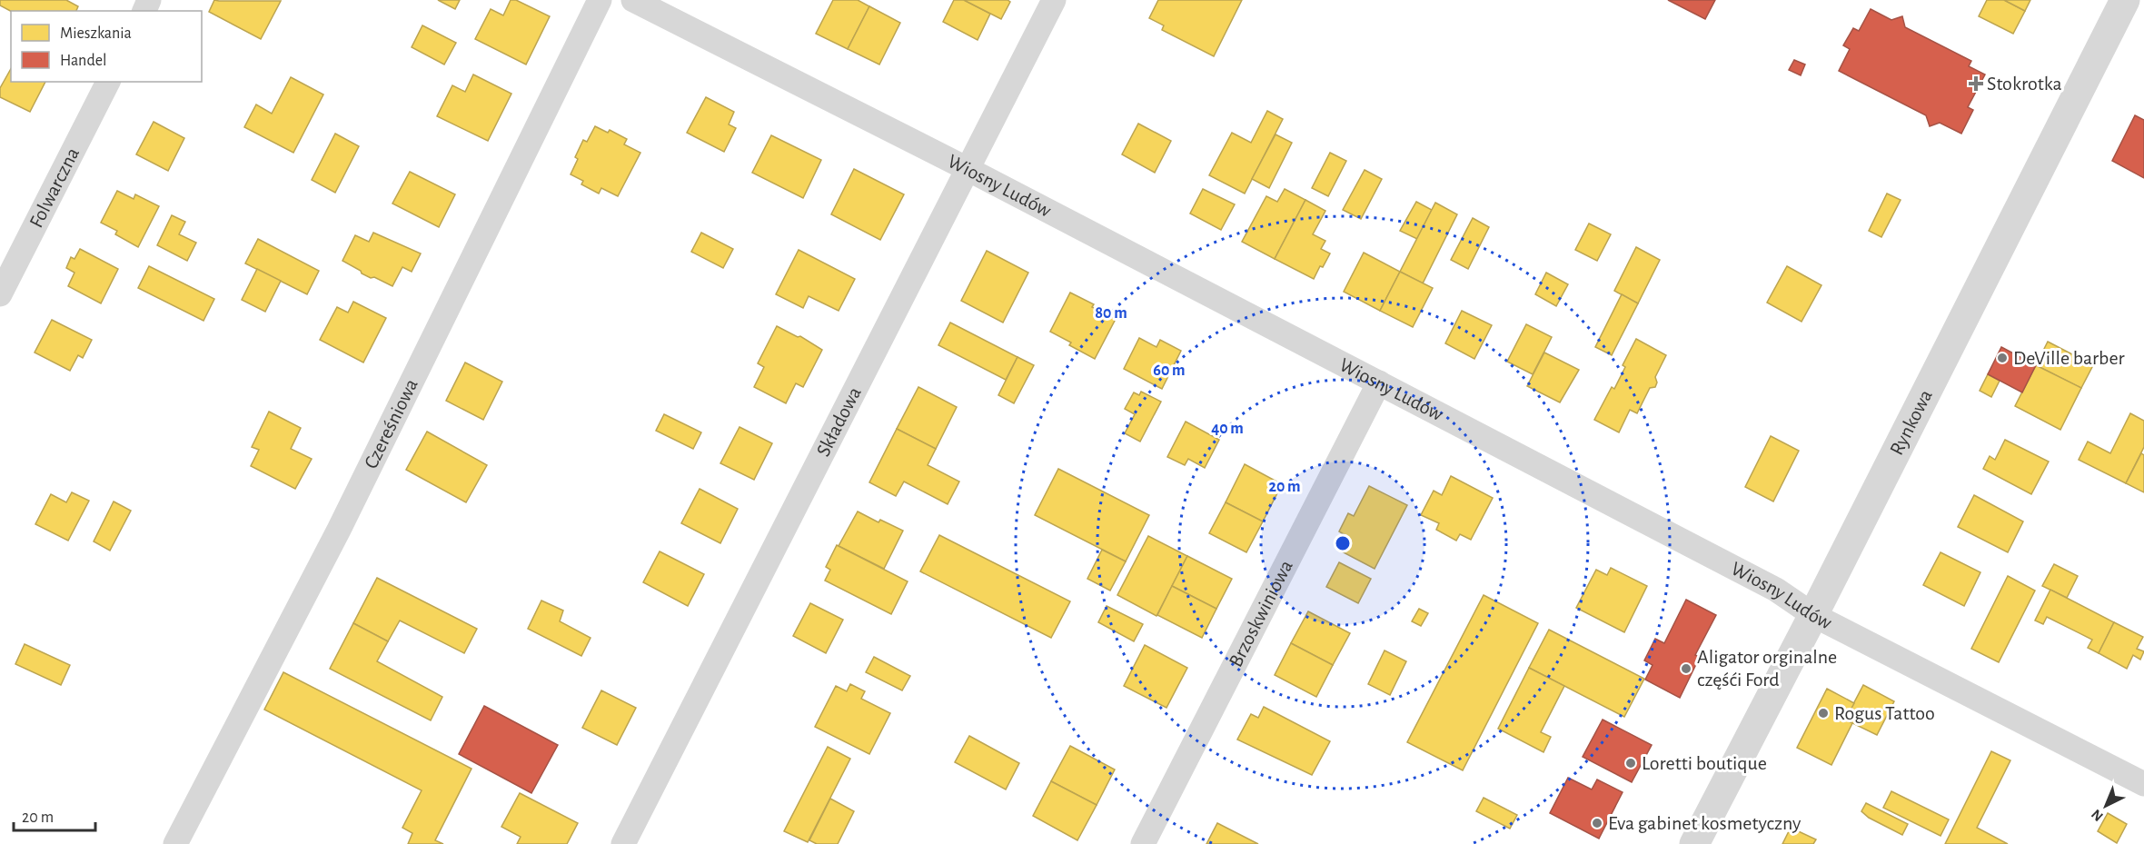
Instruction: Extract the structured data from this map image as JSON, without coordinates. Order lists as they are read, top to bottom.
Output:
{
  "streets": {
    "street": [
      "Wiosny Ludów",
      "Folwarczna",
      "Składowa",
      "Rynkowa",
      "Czereśniowa",
      "Brzoskwiniowa"
    ]
  },
  "crossings": [
    ["Wiosny Ludów", "Składowa"],
    ["Wiosny Ludów", "Rynkowa"],
    ["Wiosny Ludów", "Brzoskwiniowa"]
  ],
  "places": {
    "health": ["Stokrotka"],
    "other": [
      "DeVille barber",
      "Aligator orginalne częśći Ford",
      "Rogus Tattoo",
      "Loretti boutique",
      "Eva gabinet kosmetyczny"
    ]
  },
  "legend": ["Mieszkania", "Handel"],
  "scale_bar": "20 m",
  "north": "bottom left",
  "rings": [
    "80 m",
    "60 m",
    "40 m",
    "20 m"
  ]
}
